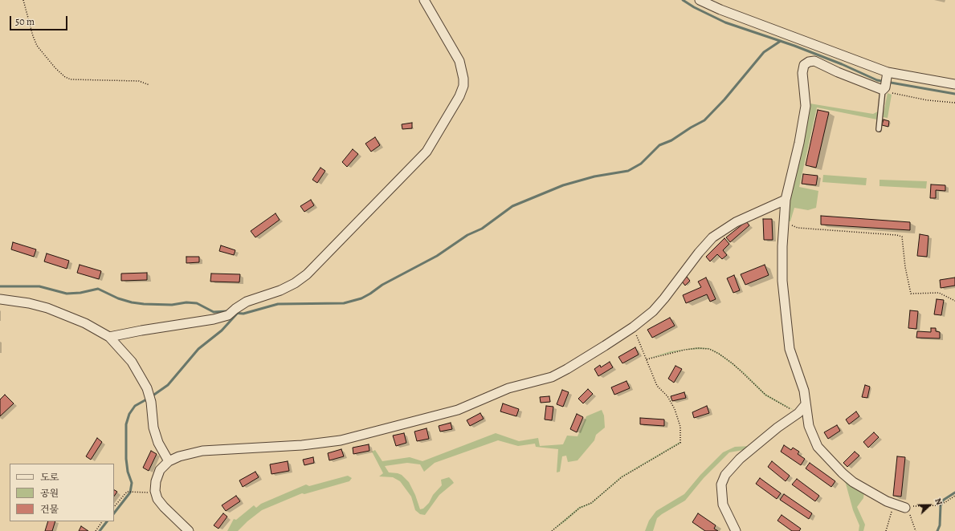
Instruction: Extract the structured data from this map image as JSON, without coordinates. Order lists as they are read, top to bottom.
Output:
{
  "legend": ["도로", "공원", "건물"],
  "scale_bar": "50 m",
  "north": "right"
}
